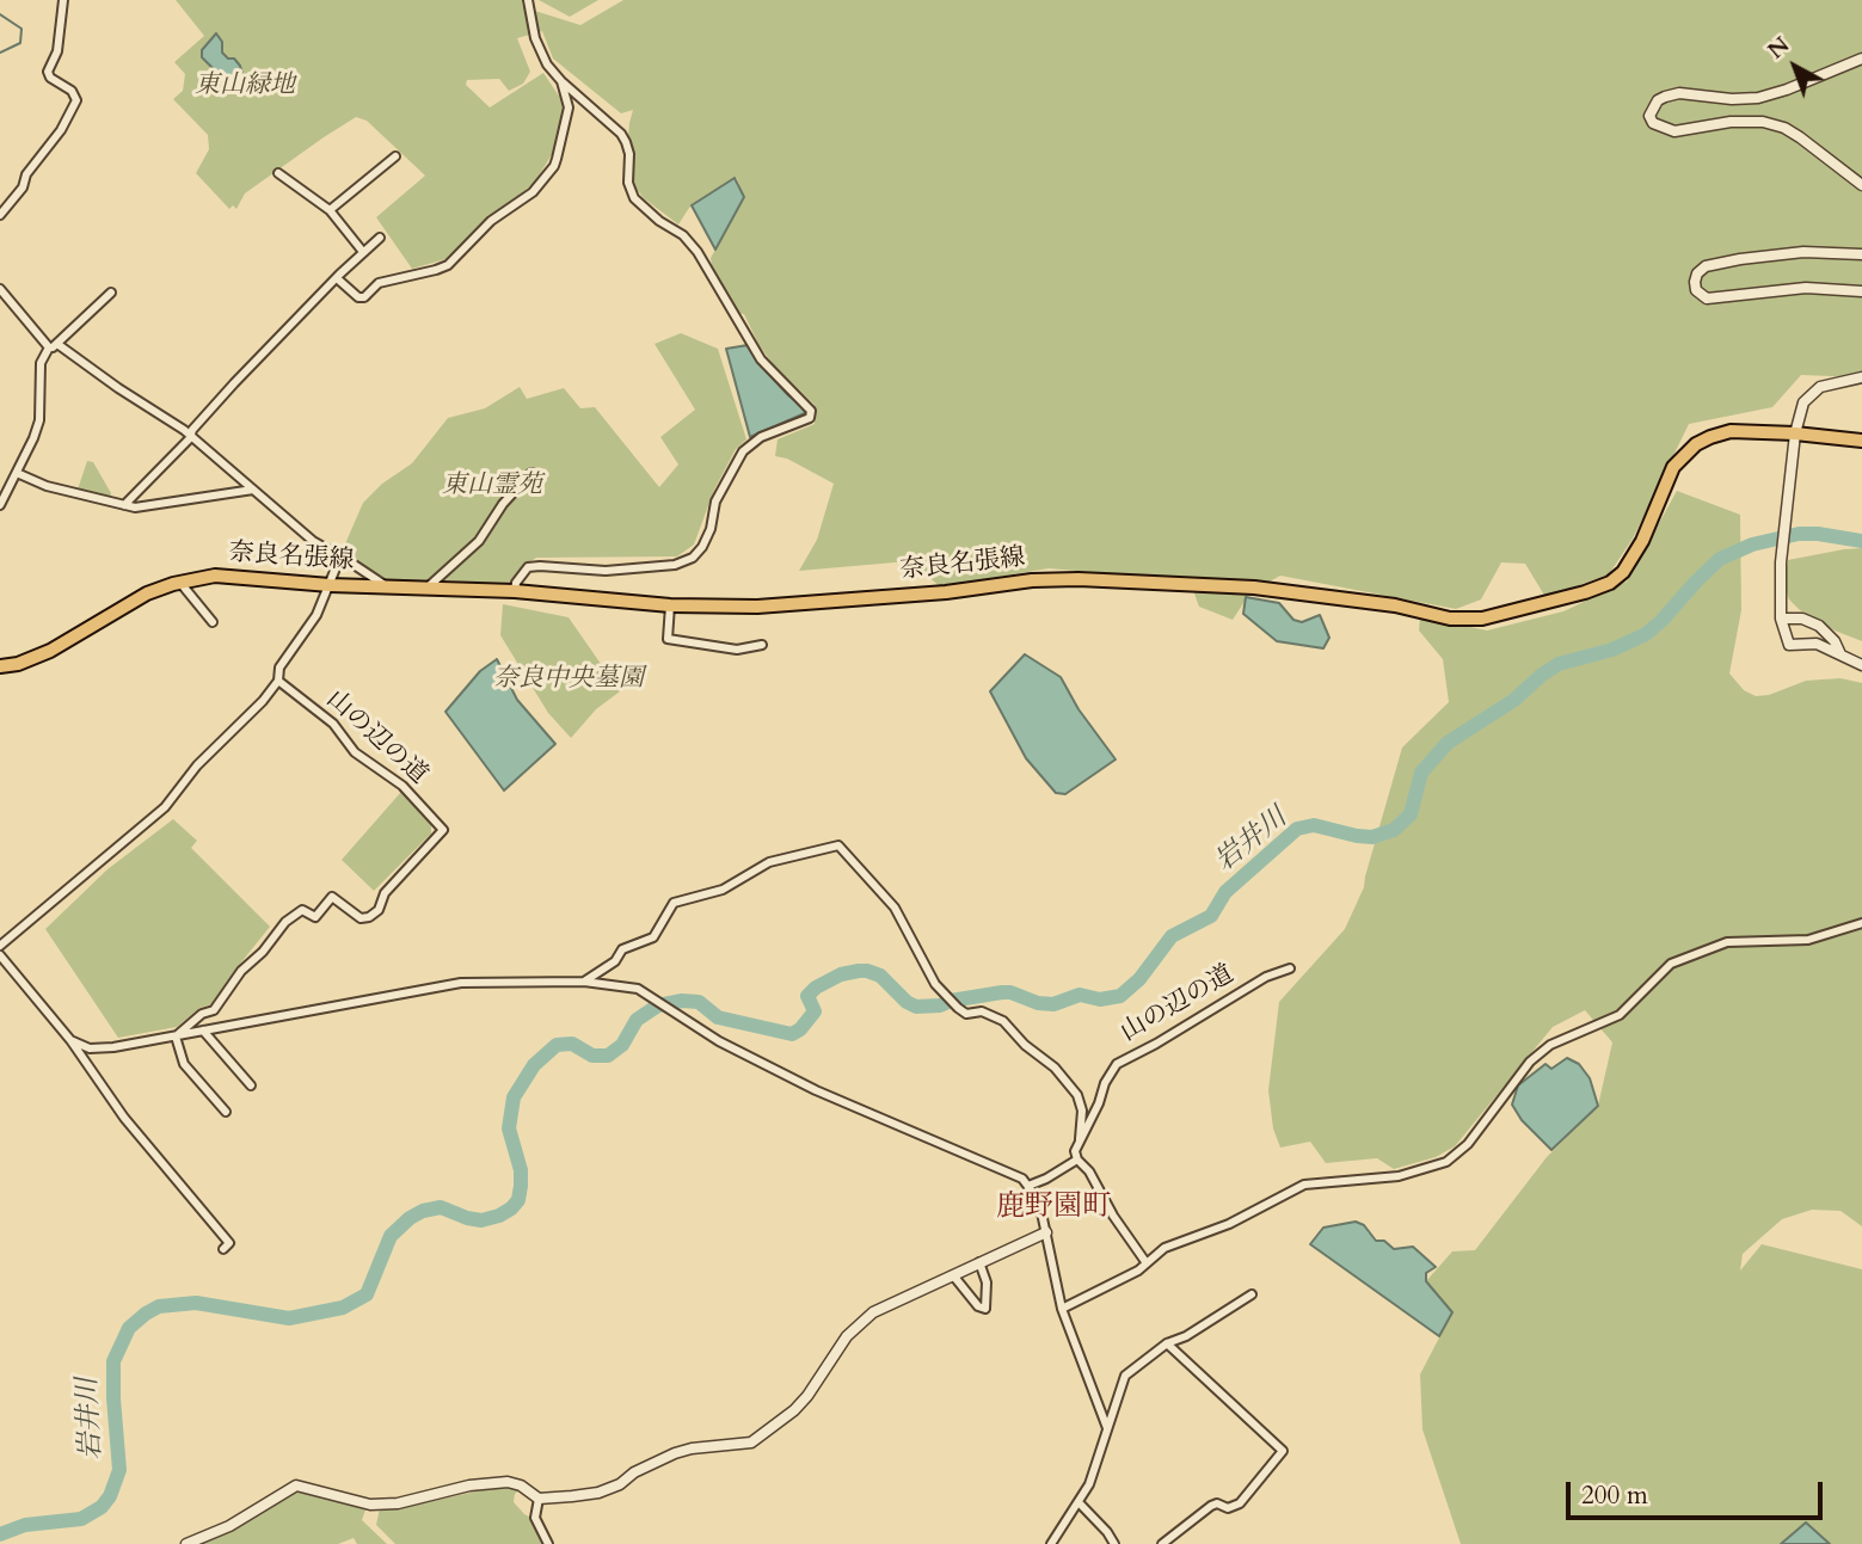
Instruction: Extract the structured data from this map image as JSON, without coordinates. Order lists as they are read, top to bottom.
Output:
{
  "streets": {
    "main road": ["奈良名張線"],
    "street": ["山の辺の道"]
  },
  "districts": ["鹿野園町"],
  "water": ["岩井川"],
  "parks": ["東山緑地", "東山霊苑", "奈良中央墓園"],
  "scale_bar": "200 m",
  "north": "top left"
}
